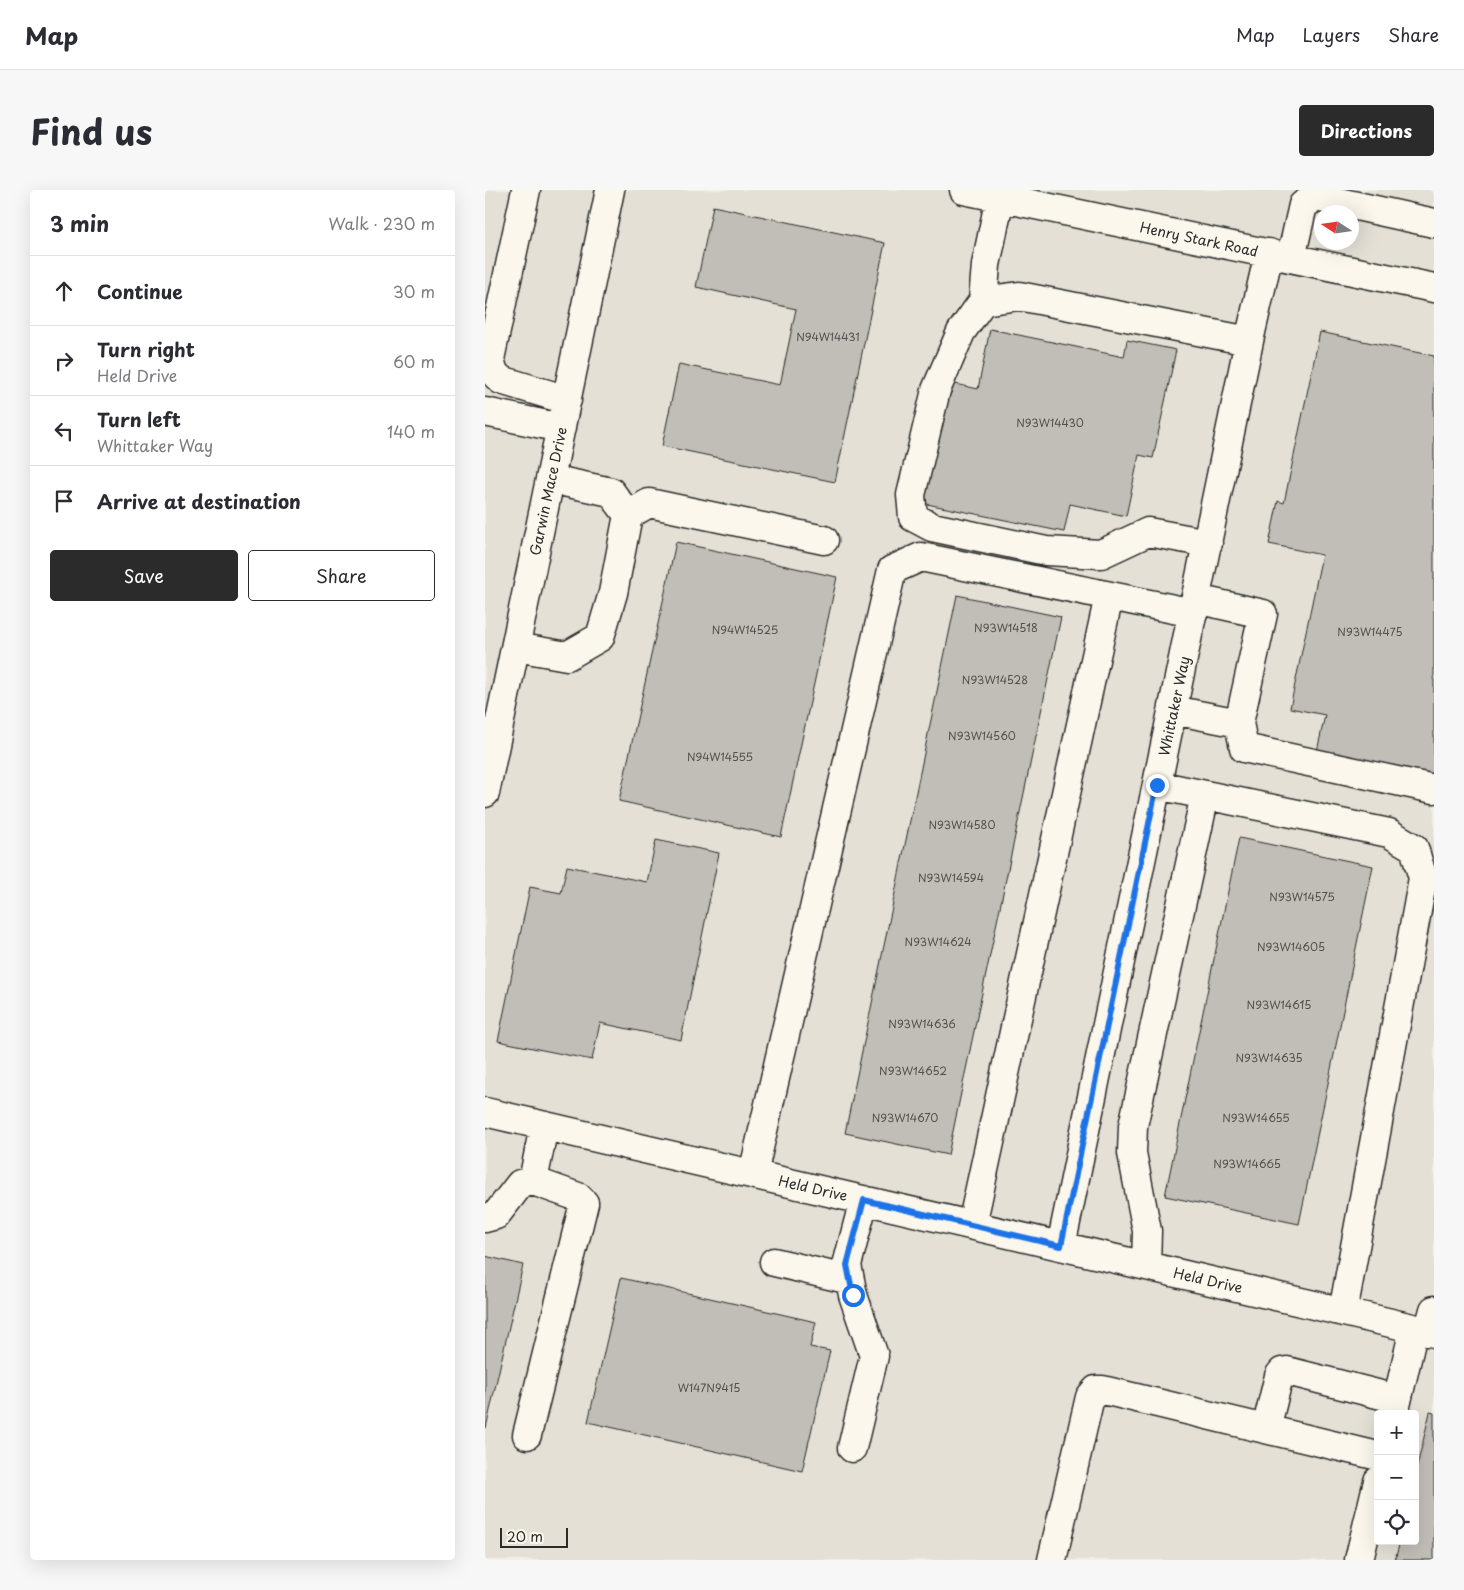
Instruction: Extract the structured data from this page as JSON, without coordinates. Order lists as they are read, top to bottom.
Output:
{
  "streets": {
    "street": [
      "Henry Stark Road",
      "Garwin Mace Drive",
      "Whittaker Way",
      "Held Drive"
    ]
  },
  "crossings": [
    ["Henry Stark Road", "Whittaker Way"],
    ["Whittaker Way", "Held Drive"]
  ],
  "house_numbers": [
    "N94W14431",
    "N93W14430",
    "N93W14518",
    "N94W14525",
    "N93W14475",
    "N93W14528",
    "N93W14560",
    "N94W14555",
    "N93W14580",
    "N93W14594",
    "N93W14575",
    "N93W14624",
    "N93W14605",
    "N93W14615",
    "N93W14636",
    "N93W14635",
    "N93W14652",
    "N93W14670",
    "N93W14655",
    "N93W14665",
    "W147N9415"
  ],
  "scale_bar": "20 m",
  "north": "left",
  "page": {
    "header": "Map",
    "nav": ["Map", "Layers", "Share"],
    "title": "Find us",
    "buttons": [
      "Directions",
      ["Save", "Share"]
    ],
    "heading": ["3 min", "Walk · 230 m"],
    "list": [
      ["Continue", "30 m"],
      ["Turn right", "Held Drive", "60 m"],
      ["Turn left", "Whittaker Way", "140 m"],
      "Arrive at destination"
    ],
    "map_buttons": ["+", "−"],
    "scale": "20 m"
  }
}
